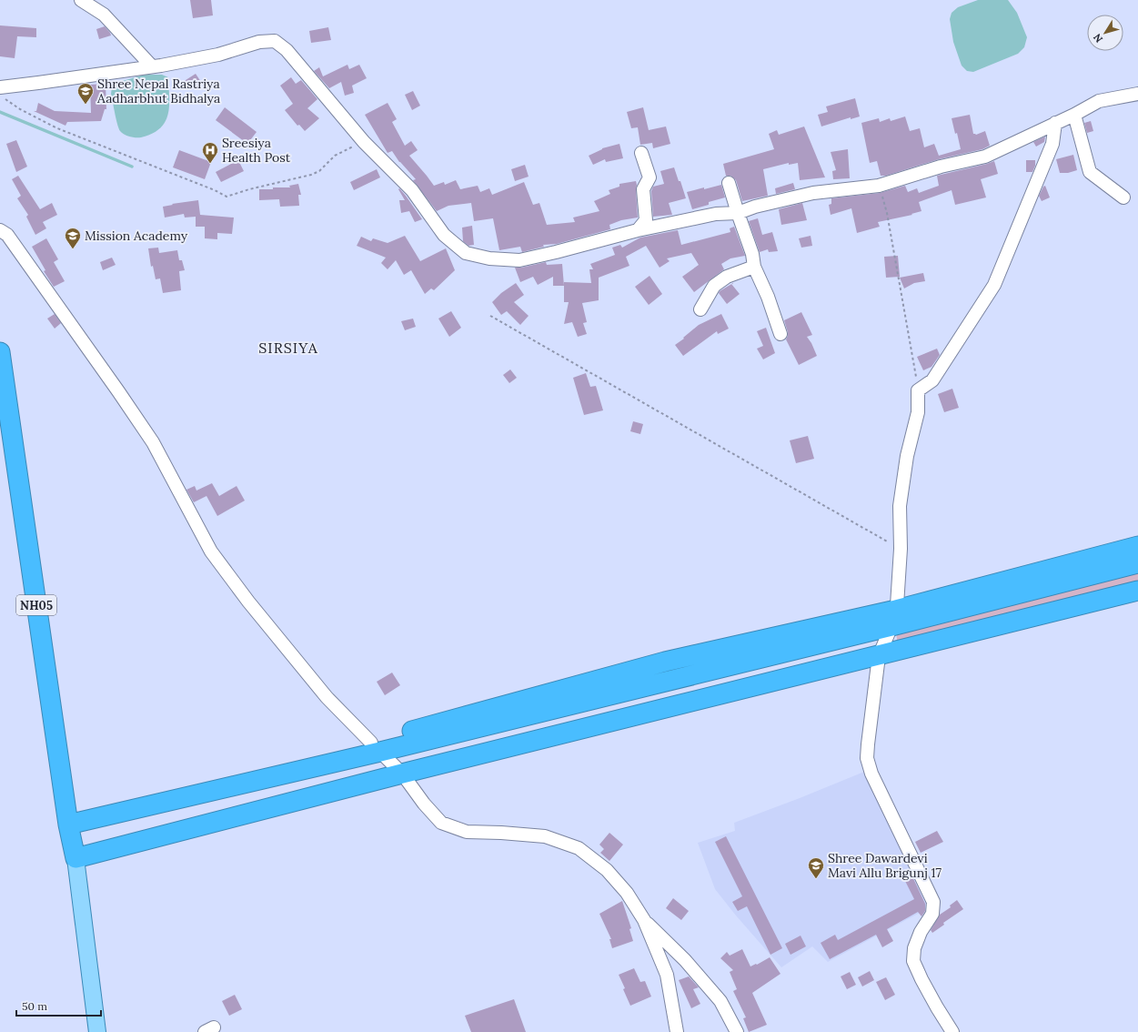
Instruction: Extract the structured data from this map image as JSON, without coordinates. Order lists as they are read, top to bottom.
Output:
{
  "streets": {
    "highway": ["NH05"]
  },
  "districts": ["SIRSIYA"],
  "places": {
    "school or university": ["Shree Nepal Rastriya Aadharbhut Bidhalya", "Mission Academy", "Shree Dawardevi Mavi Allu Brigunj 17"],
    "hospital": ["Sreesiya Health Post"]
  },
  "scale_bar": "50 m",
  "north": "bottom left"
}
